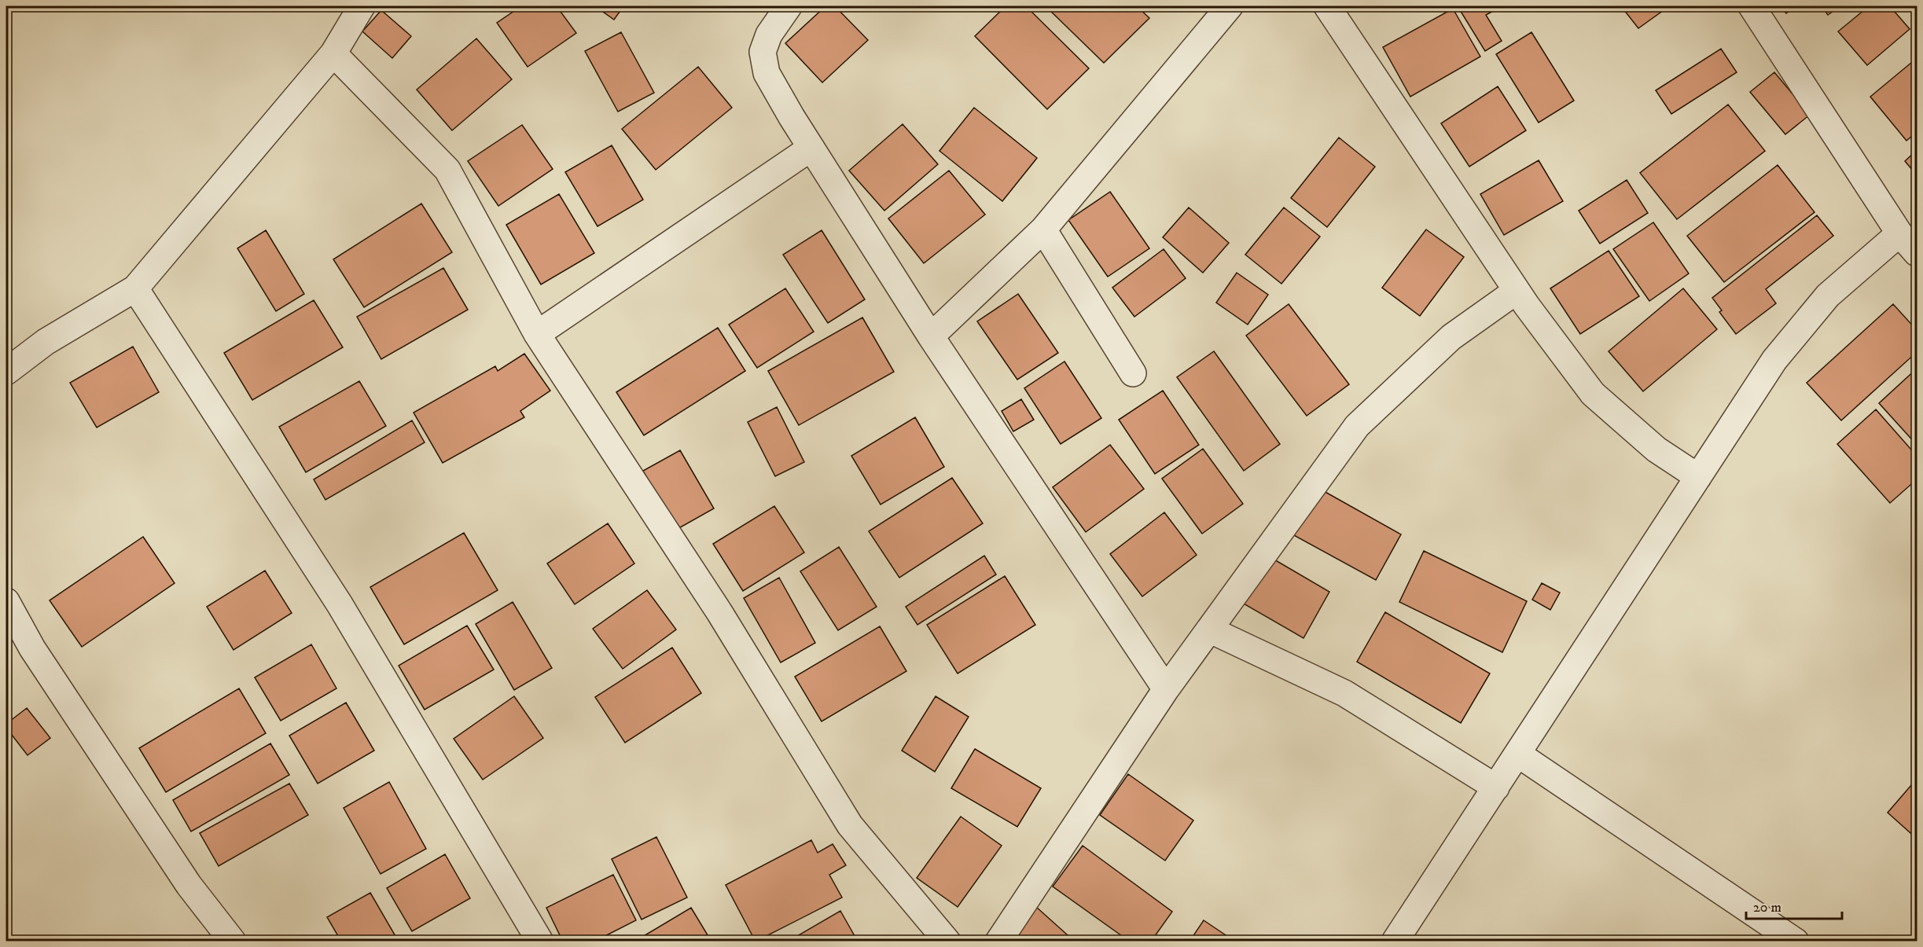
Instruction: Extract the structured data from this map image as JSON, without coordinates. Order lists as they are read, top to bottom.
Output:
{
  "scale_bar": "20 m"
}
